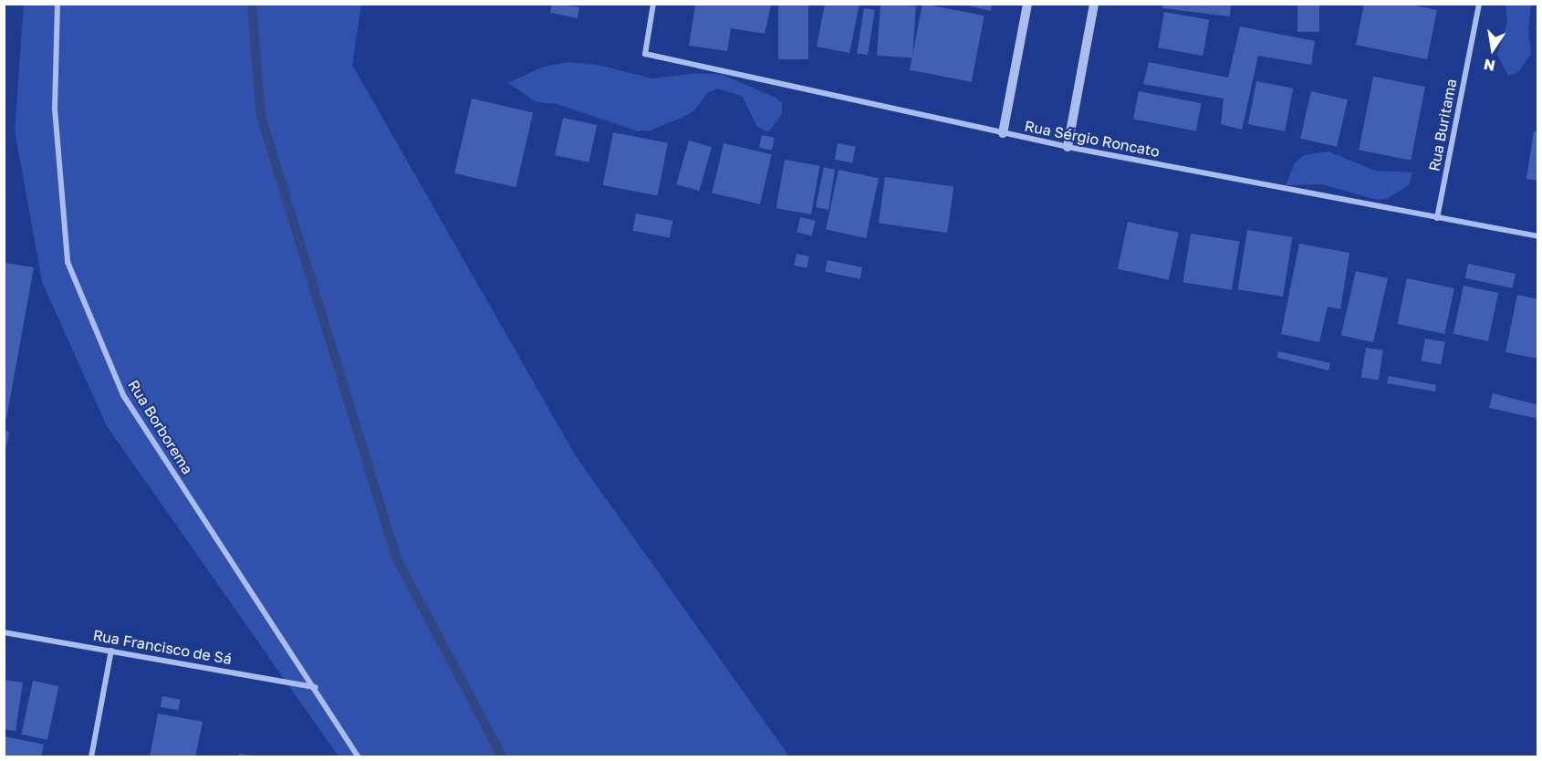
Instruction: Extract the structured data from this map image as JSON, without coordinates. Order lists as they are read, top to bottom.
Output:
{
  "streets": {
    "street": [
      "Rua Buritama",
      "Rua Sérgio Roncato",
      "Rua Borborema",
      "Rua Francisco de Sá"
    ]
  },
  "crossings": [
    ["Rua Buritama", "Rua Sérgio Roncato"],
    ["Rua Borborema", "Rua Francisco de Sá"]
  ],
  "north": "bottom"
}
